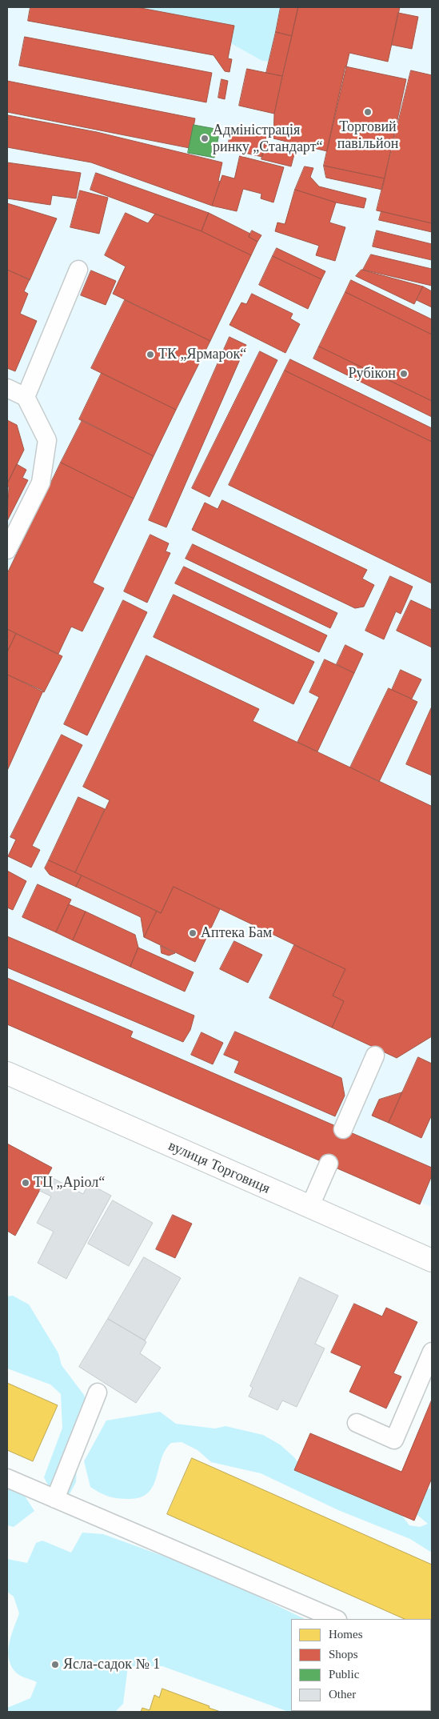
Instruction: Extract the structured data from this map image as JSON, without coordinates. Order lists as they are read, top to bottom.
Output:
{
  "streets": {
    "main road": ["вулиця Торговиця"]
  },
  "places": [
    "Торговий павільйон",
    "Адміністрація ринку „Стандарт“",
    "ТК „Ярмарок“",
    "Рубікон",
    "Аптека Бам",
    "ТЦ „Аріол“",
    "Ясла-садок № 1"
  ],
  "legend": [
    "Homes",
    "Shops",
    "Public",
    "Other"
  ]
}
